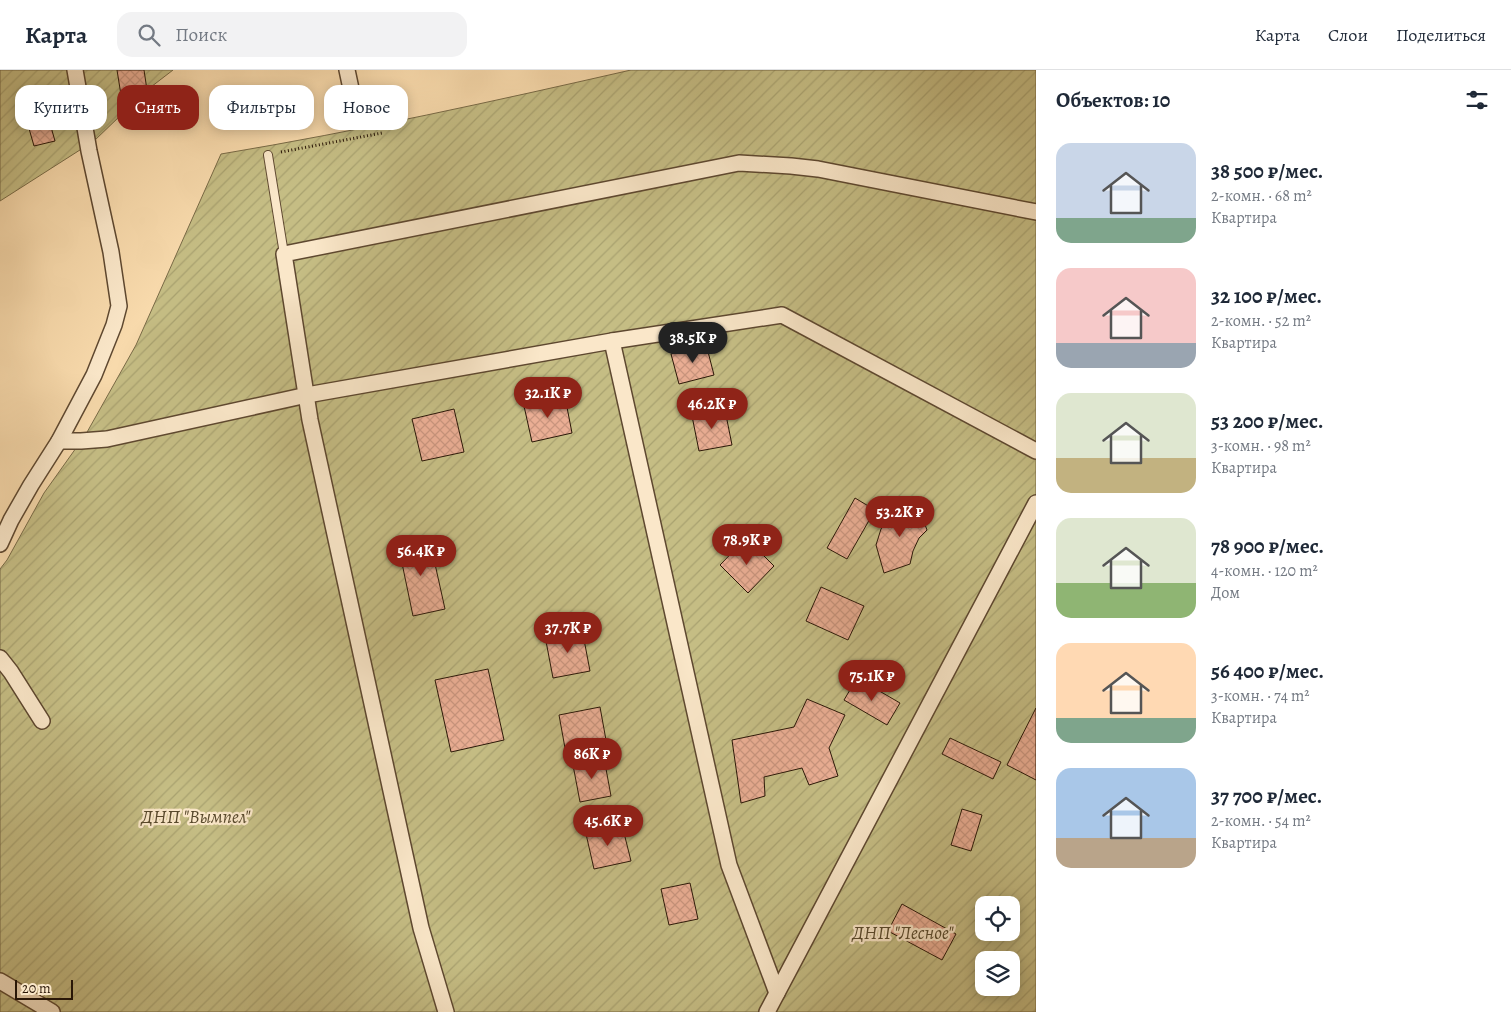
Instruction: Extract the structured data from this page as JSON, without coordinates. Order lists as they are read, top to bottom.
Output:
{
  "parks": ["ДНП \"Вымпел\"", "ДНП \"Лесное\""],
  "scale_bar": "20 m",
  "page": {
    "header": "Карта",
    "search": "Поиск",
    "nav": ["Карта", "Слои", "Поделиться"],
    "heading": "Объектов: 10",
    "chip": [
      "Купить",
      "Снять",
      "Фильтры",
      "Новое"
    ],
    "list": [
      {
        "name": "38 500 ₽/мес.",
        "note": "2-комн. · 68 m² · Квартира"
      },
      {
        "name": "32 100 ₽/мес.",
        "note": "2-комн. · 52 m² · Квартира"
      },
      {
        "name": "53 200 ₽/мес.",
        "note": "3-комн. · 98 m² · Квартира"
      },
      {
        "name": "78 900 ₽/мес.",
        "note": "4-комн. · 120 m² · Дом"
      },
      {
        "name": "56 400 ₽/мес.",
        "note": "3-комн. · 74 m² · Квартира"
      },
      {
        "name": "37 700 ₽/мес.",
        "note": "2-комн. · 54 m² · Квартира"
      }
    ],
    "price": [
      "38.5K ₽",
      "32.1K ₽",
      "46.2K ₽",
      "53.2K ₽",
      "78.9K ₽",
      "56.4K ₽",
      "37.7K ₽",
      "75.1K ₽",
      "86K ₽",
      "45.6K ₽"
    ],
    "scale": "20 m"
  }
}
